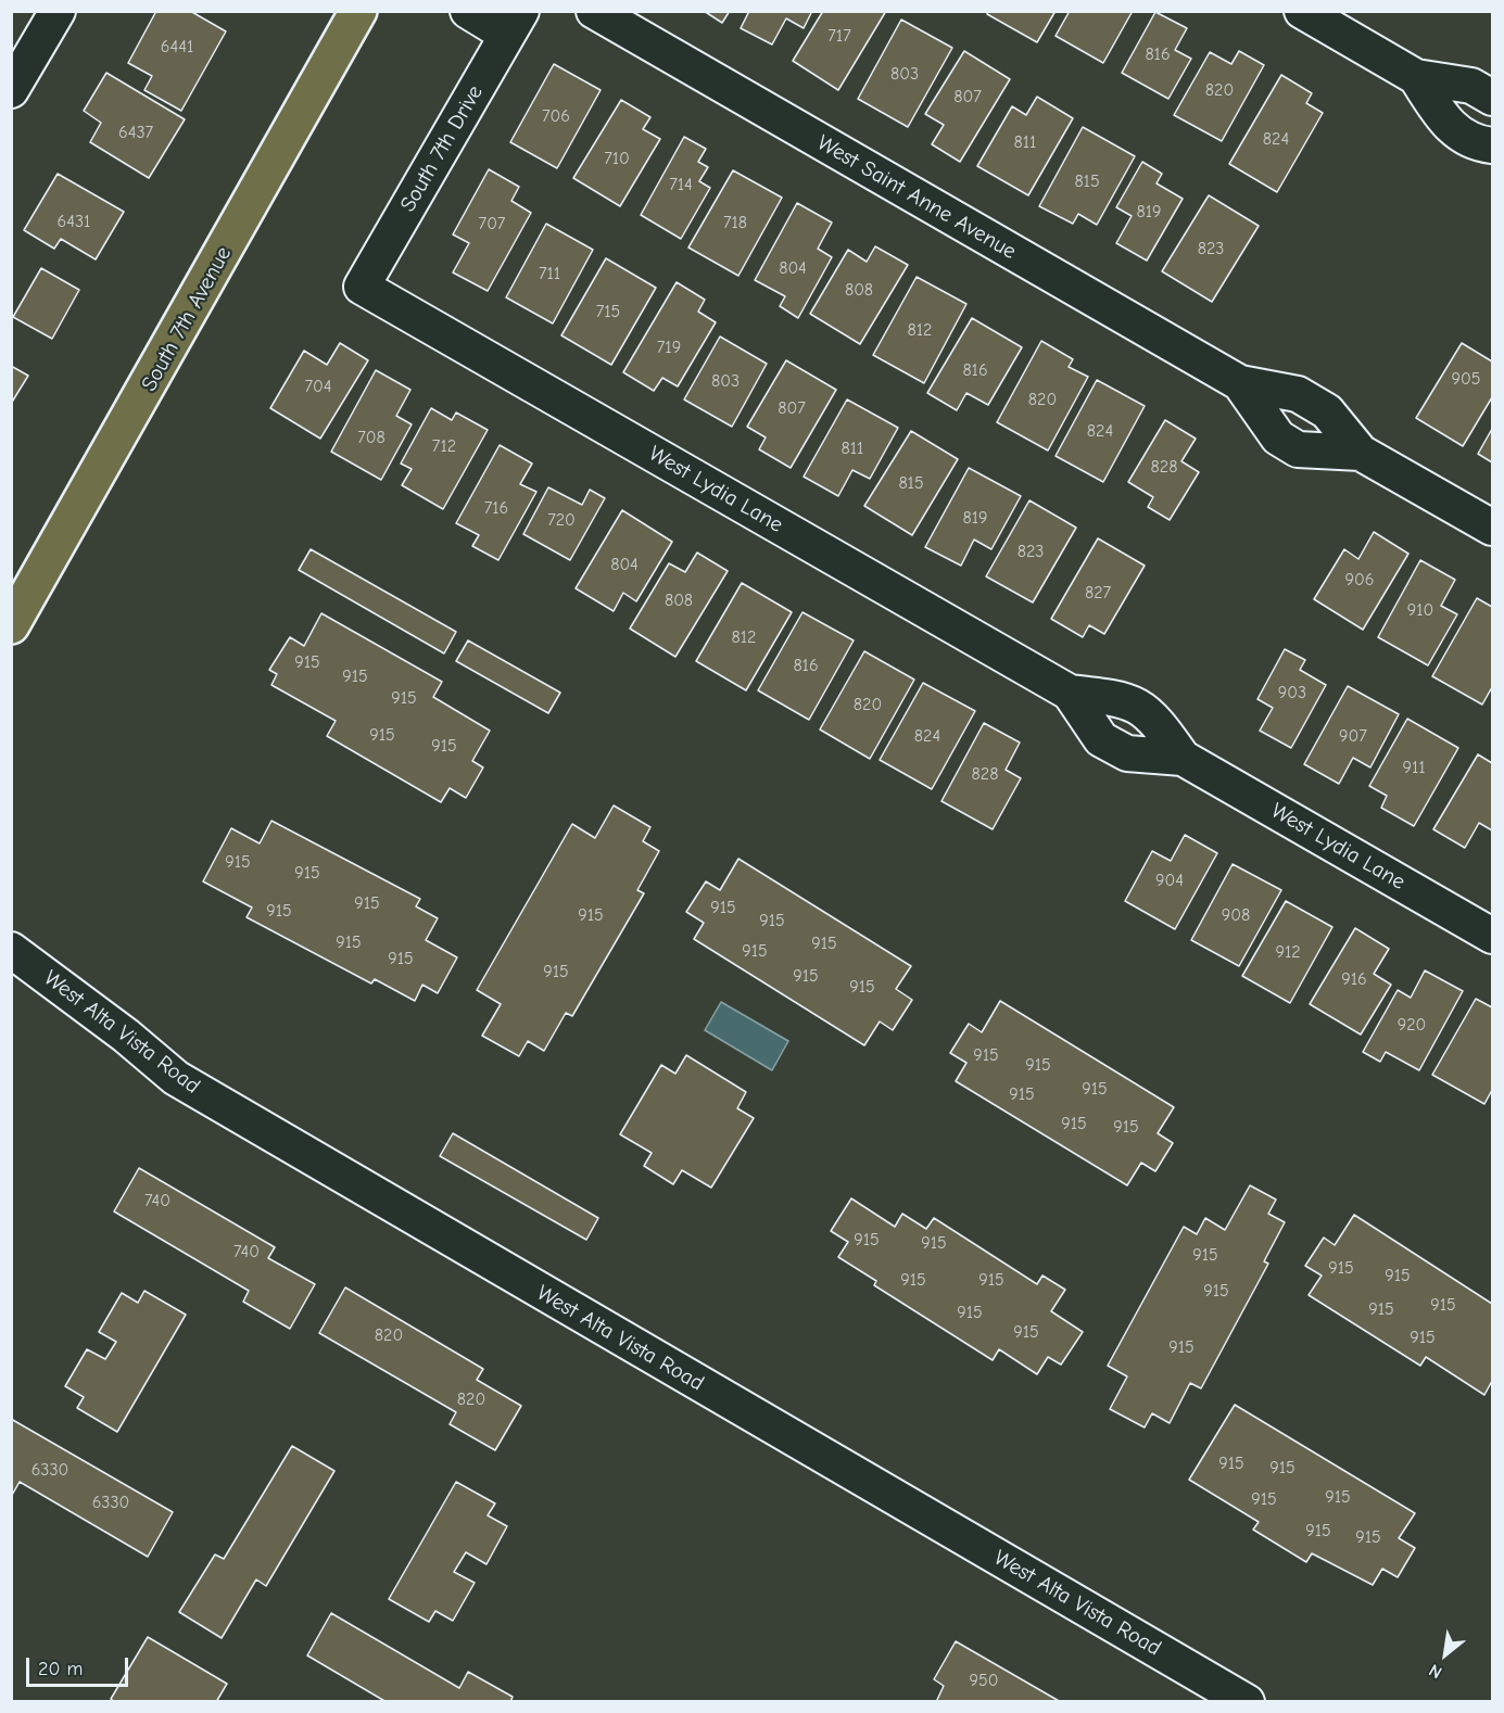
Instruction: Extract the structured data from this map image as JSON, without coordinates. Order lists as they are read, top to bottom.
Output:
{
  "streets": {
    "main road": ["South 7th Avenue"],
    "street": [
      "South 7th Drive",
      "West Saint Anne Avenue",
      "West Lydia Lane",
      "West Alta Vista Road"
    ]
  },
  "crossings": [
    ["South 7th Drive", "West Lydia Lane"]
  ],
  "house_numbers": [
    "717",
    "6441",
    "816",
    "803",
    "820",
    "807",
    "706",
    "6437",
    "824",
    "811",
    "710",
    "815",
    "714",
    "819",
    "6431",
    "718",
    "707",
    "823",
    "804",
    "711",
    "808",
    "715",
    "812",
    "719",
    "816",
    "905",
    "803",
    "704",
    "820",
    "807",
    "824",
    "708",
    "712",
    "811",
    "828",
    "815",
    "716",
    "819",
    "720",
    "823",
    "804",
    "906",
    "827",
    "808",
    "910",
    "812",
    "915",
    "816",
    "915",
    "903",
    "915",
    "820",
    "915",
    "824",
    "907",
    "915",
    "911",
    "828",
    "915",
    "915",
    "904",
    "915",
    "915",
    "915",
    "915",
    "908",
    "915",
    "915",
    "915",
    "915",
    "912",
    "915",
    "915",
    "915",
    "916",
    "915",
    "920",
    "915",
    "915",
    "915",
    "915",
    "915",
    "915",
    "740",
    "915",
    "915",
    "740",
    "915",
    "915",
    "915",
    "915",
    "915",
    "915",
    "915",
    "915",
    "915",
    "915",
    "820",
    "915",
    "915",
    "820",
    "915",
    "915",
    "6330",
    "915",
    "915",
    "6330",
    "915",
    "915",
    "950"
  ],
  "scale_bar": "20 m",
  "north": "bottom left"
}
